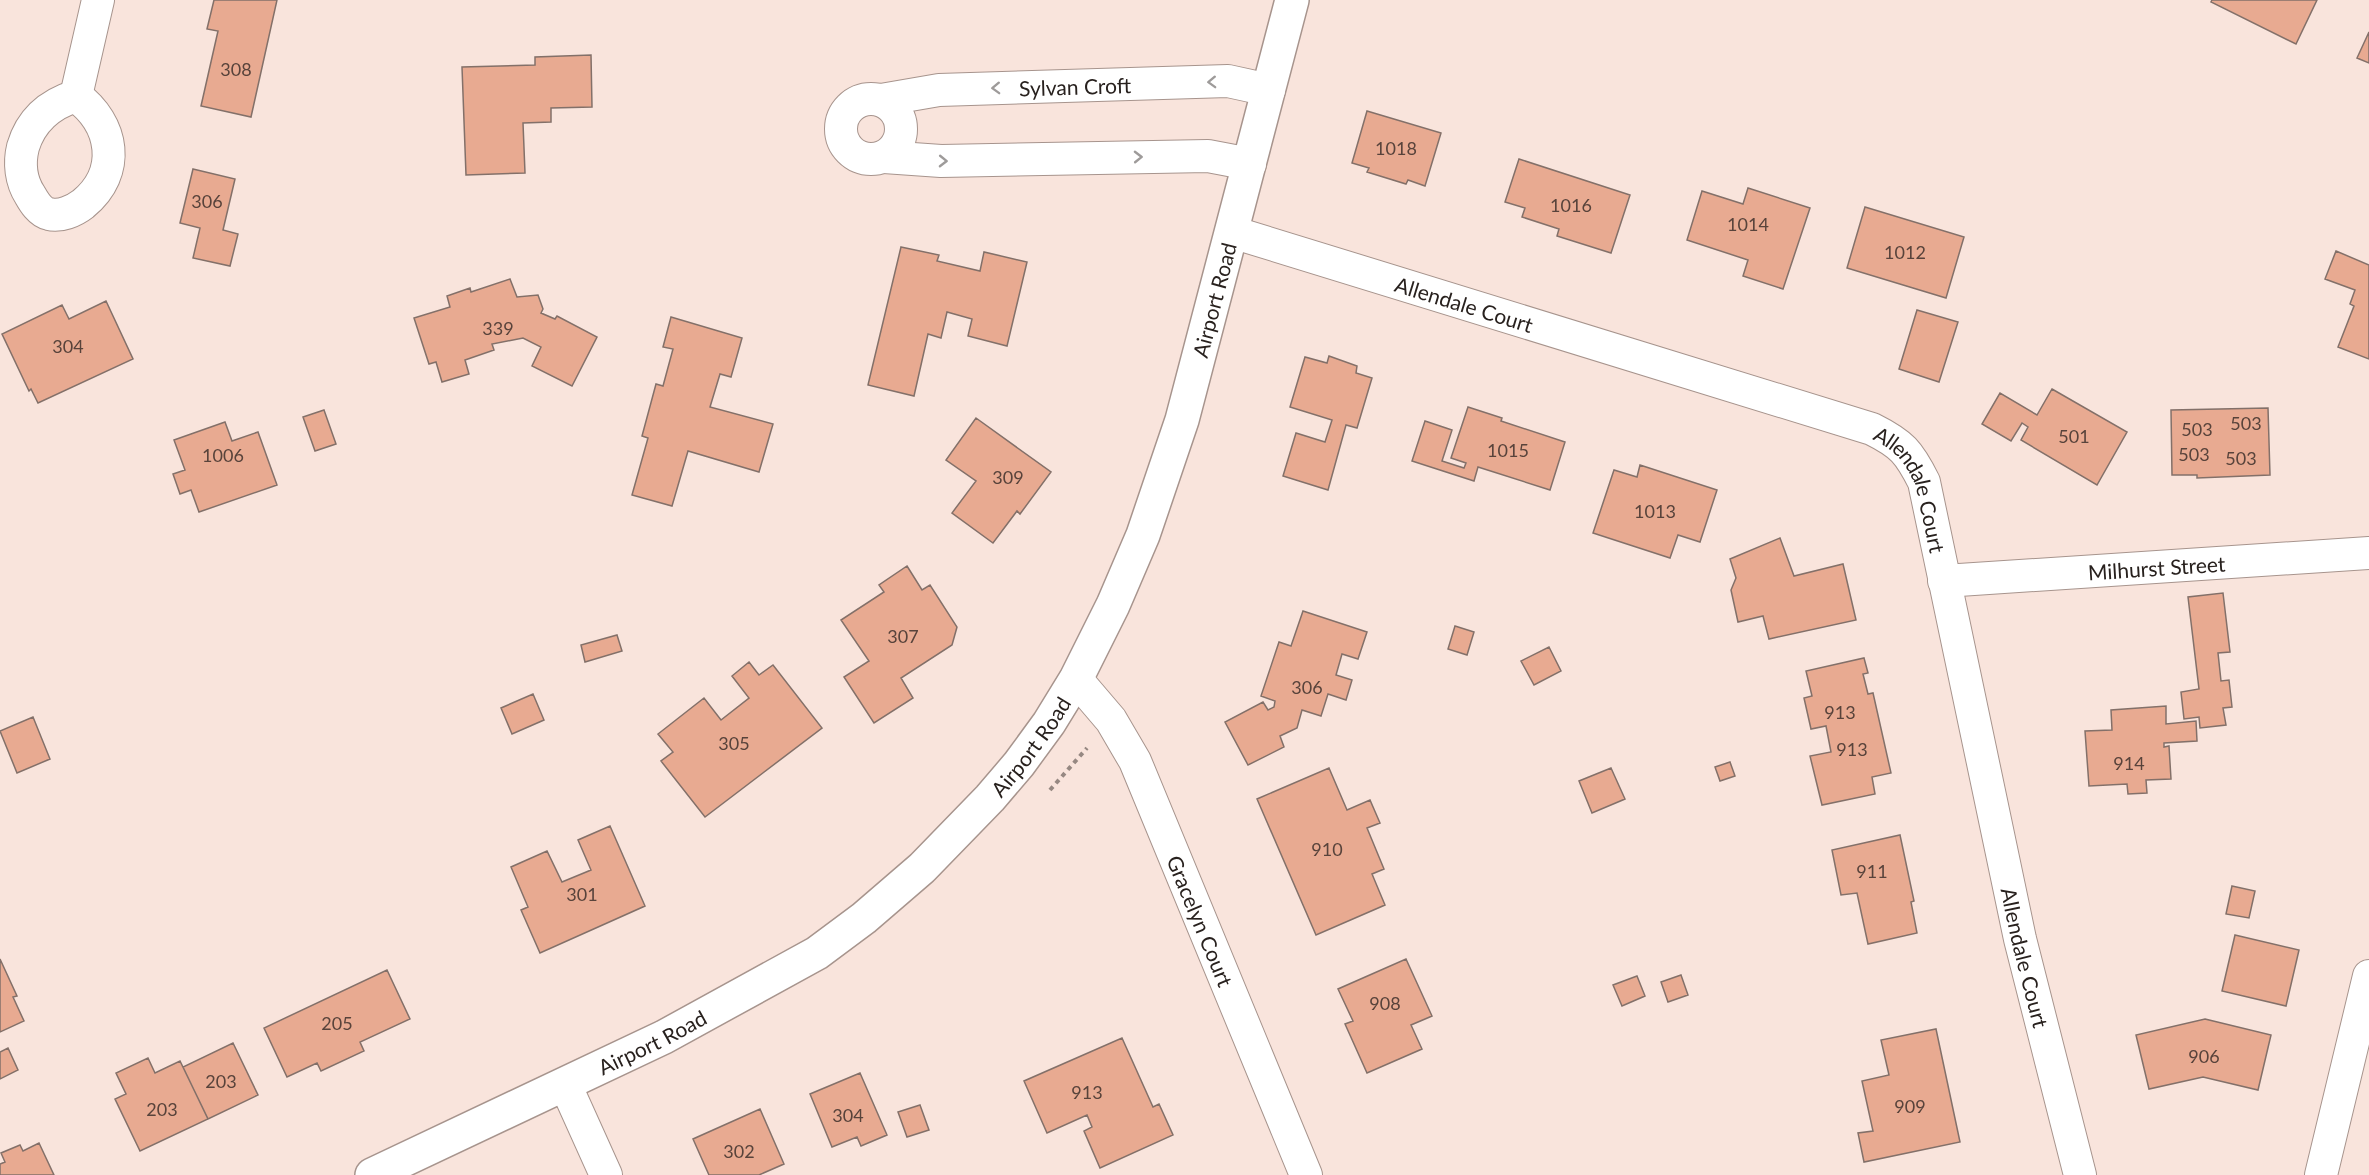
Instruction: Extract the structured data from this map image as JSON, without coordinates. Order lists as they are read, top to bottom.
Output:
{
  "streets": {
    "street": [
      "Sylvan Croft",
      "Airport Road",
      "Allendale Court",
      "Milhurst Street",
      "Gracelyn Court"
    ]
  },
  "crossings": [
    ["Sylvan Croft", "Airport Road"],
    ["Airport Road", "Allendale Court"],
    ["Airport Road", "Gracelyn Court"],
    ["Allendale Court", "Milhurst Street"]
  ],
  "house_numbers": [
    "308",
    "1018",
    "306",
    "1016",
    "1014",
    "1012",
    "339",
    "304",
    "503",
    "503",
    "501",
    "1015",
    "503",
    "1006",
    "503",
    "309",
    "1013",
    "307",
    "306",
    "913",
    "305",
    "913",
    "914",
    "910",
    "911",
    "301",
    "908",
    "205",
    "906",
    "203",
    "913",
    "909",
    "203",
    "304",
    "302"
  ]
}
